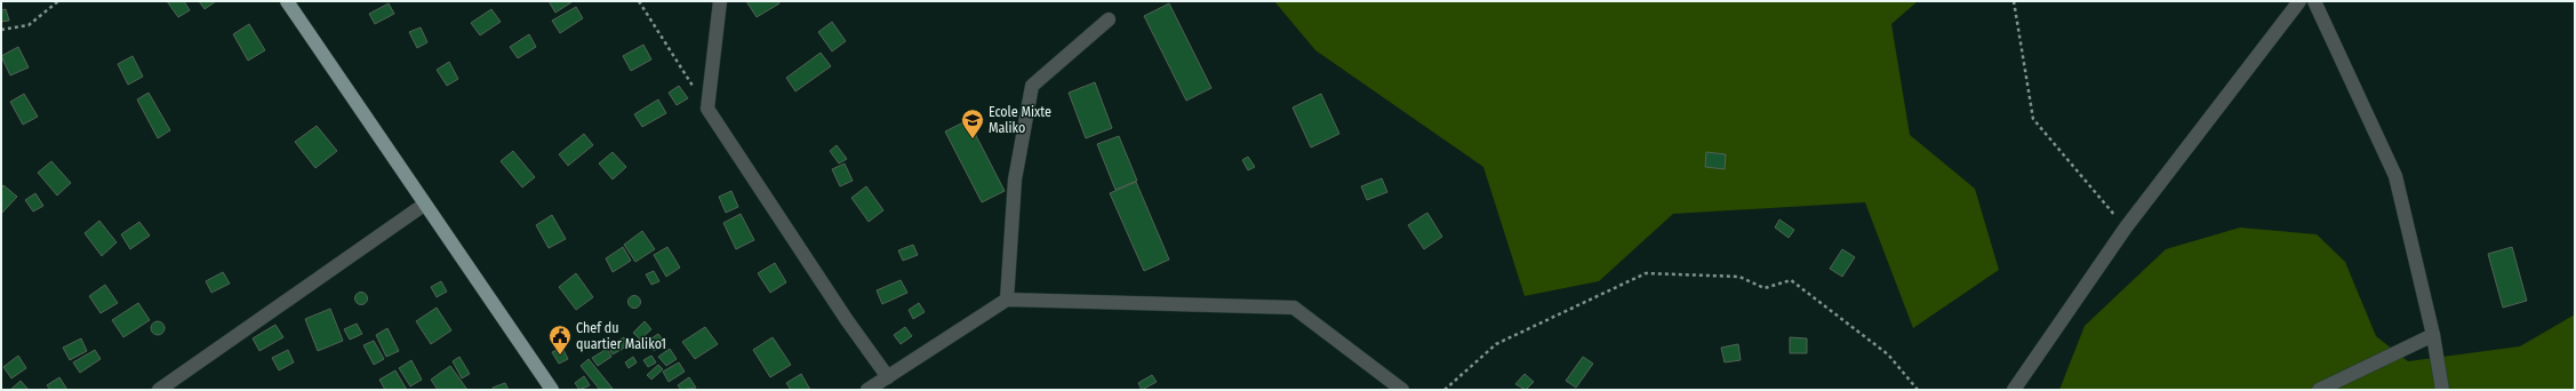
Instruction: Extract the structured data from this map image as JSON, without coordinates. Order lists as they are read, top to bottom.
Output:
{
  "places": {
    "school or university": ["Ecole Mixte Maliko"],
    "public building": ["Chef du quartier Maliko1"]
  }
}
